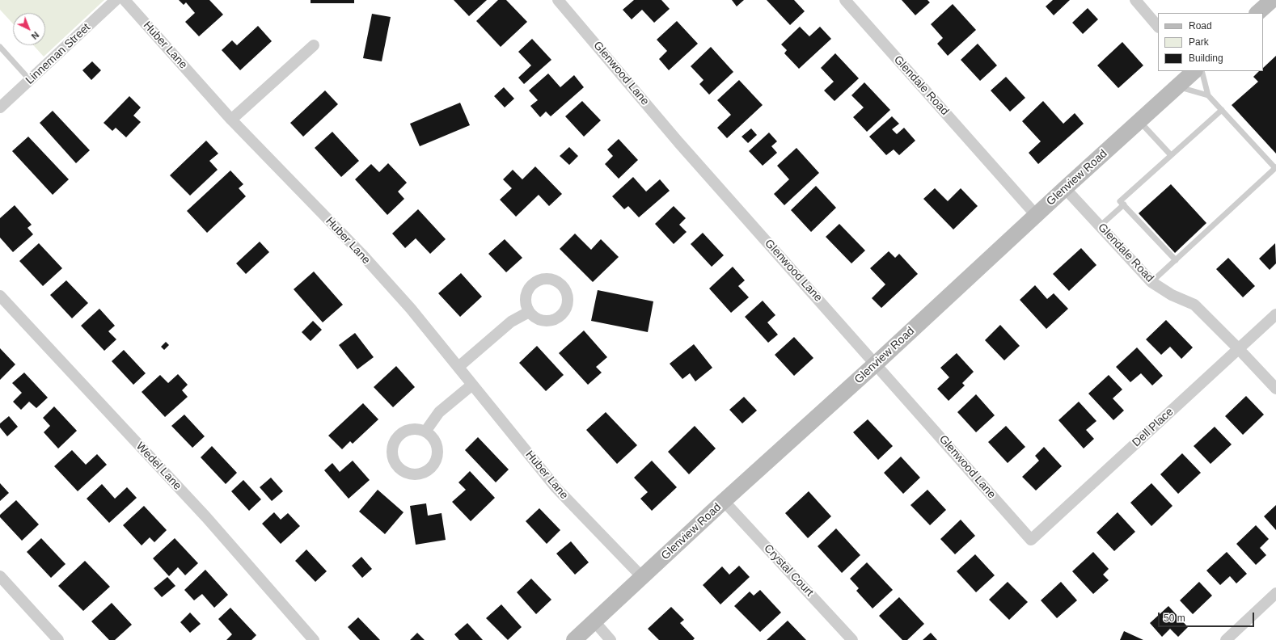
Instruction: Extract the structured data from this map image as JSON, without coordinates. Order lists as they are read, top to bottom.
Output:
{
  "streets": {
    "main road": ["Glenview Road"],
    "street": [
      "Huber Lane",
      "Linneman Street",
      "Glenwood Lane",
      "Glendale Road",
      "Dell Place",
      "Wedel Lane",
      "Crystal Court"
    ]
  },
  "crossings": [
    ["Huber Lane", "Glenview Road"],
    ["Glenwood Lane", "Glenview Road"],
    ["Glenwood Lane", "Dell Place"],
    ["Glendale Road", "Glenview Road"],
    ["Glendale Road", "Dell Place"],
    ["Glenview Road", "Crystal Court"]
  ],
  "legend": ["Road", "Park", "Building"],
  "scale_bar": "50 m",
  "north": "bottom right"
}
